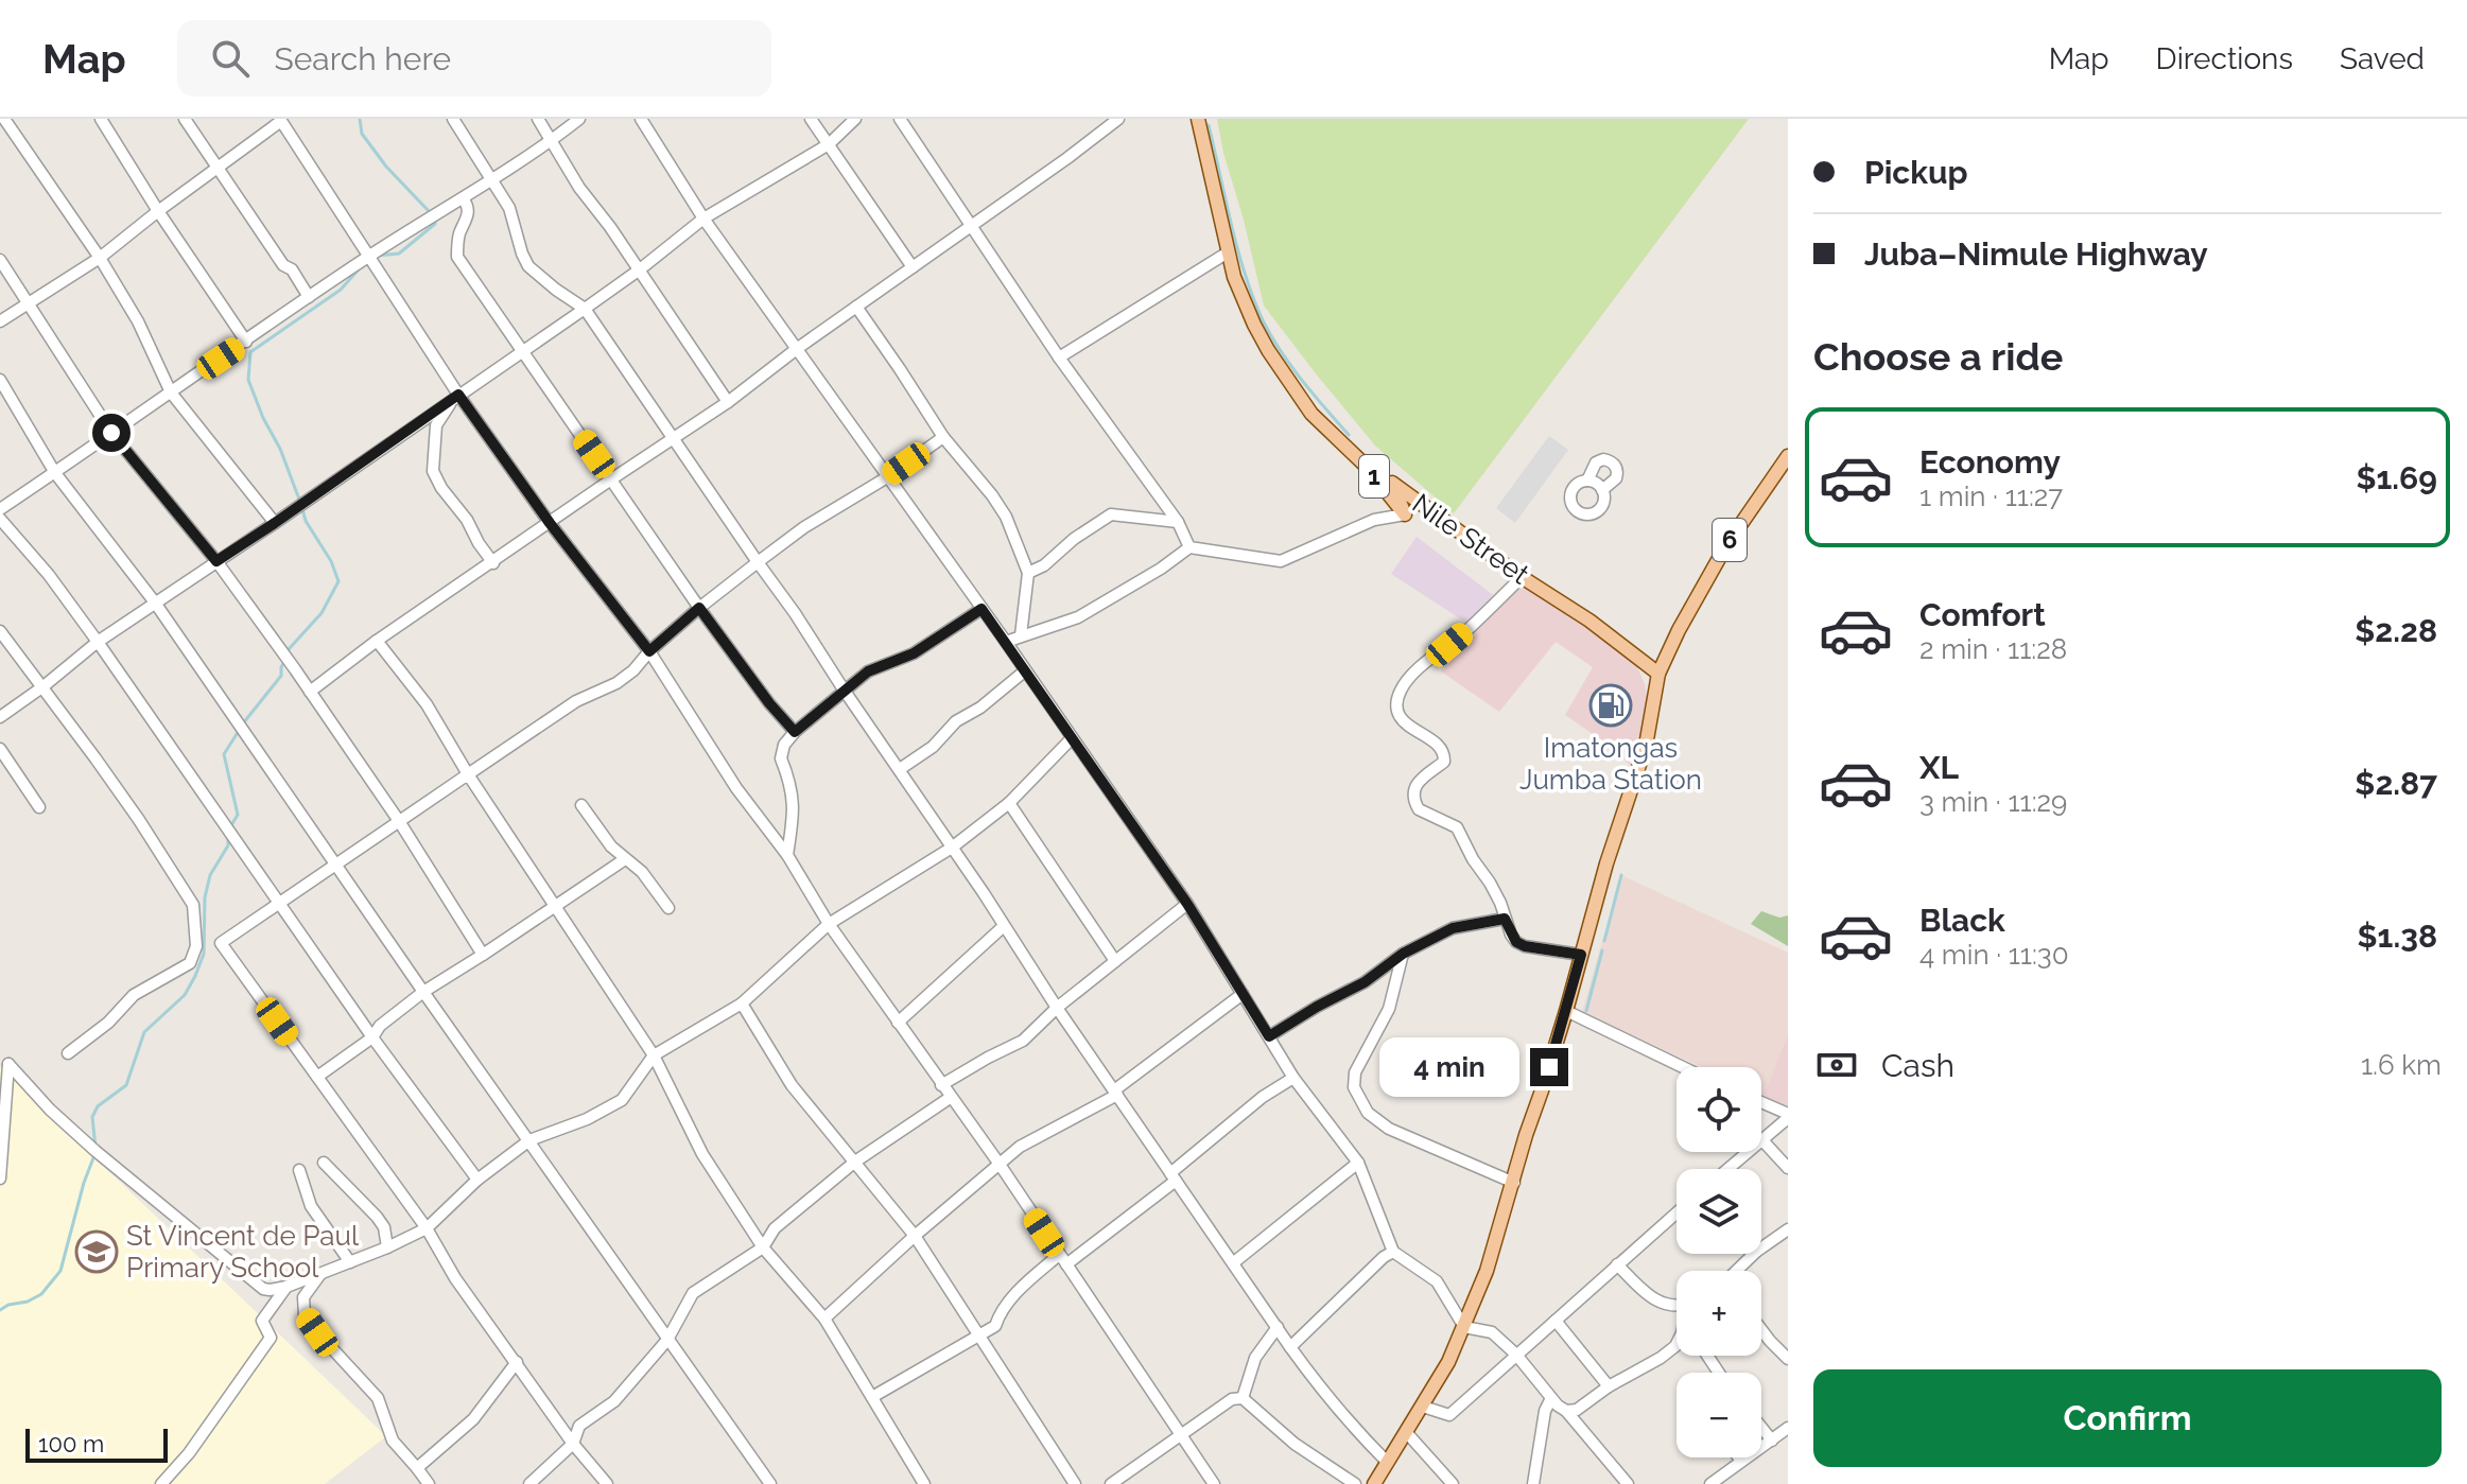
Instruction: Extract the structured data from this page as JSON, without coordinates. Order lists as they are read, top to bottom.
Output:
{
  "streets": {
    "main road": ["1", "Nile Street", "6"]
  },
  "crossings": [
    ["Nile Street", "6"]
  ],
  "places": {
    "fuel station": ["Imatongas Jumba Station"],
    "school or university": ["St Vincent de Paul Primary School"]
  },
  "scale_bar": "100 m",
  "page": {
    "header": "Map",
    "search": "Search here",
    "nav": ["Map", "Directions", "Saved"],
    "banner": ["Pickup", "Juba–Nimule Highway"],
    "heading": "Choose a ride",
    "list": [
      {
        "name": "Economy",
        "note": "1 min · 11:27",
        "value": "$1.69"
      },
      {
        "name": "Comfort",
        "note": "2 min · 11:28",
        "value": "$2.28"
      },
      {
        "name": "XL",
        "note": "3 min · 11:29",
        "value": "$2.87"
      },
      {
        "name": "Black",
        "note": "4 min · 11:30",
        "value": "$1.38"
      }
    ],
    "pay": ["Cash", "1.6 km"],
    "bubble": "4 min",
    "map_buttons": ["+", "−"],
    "buttons": "Confirm",
    "scale": "100 m"
  }
}
